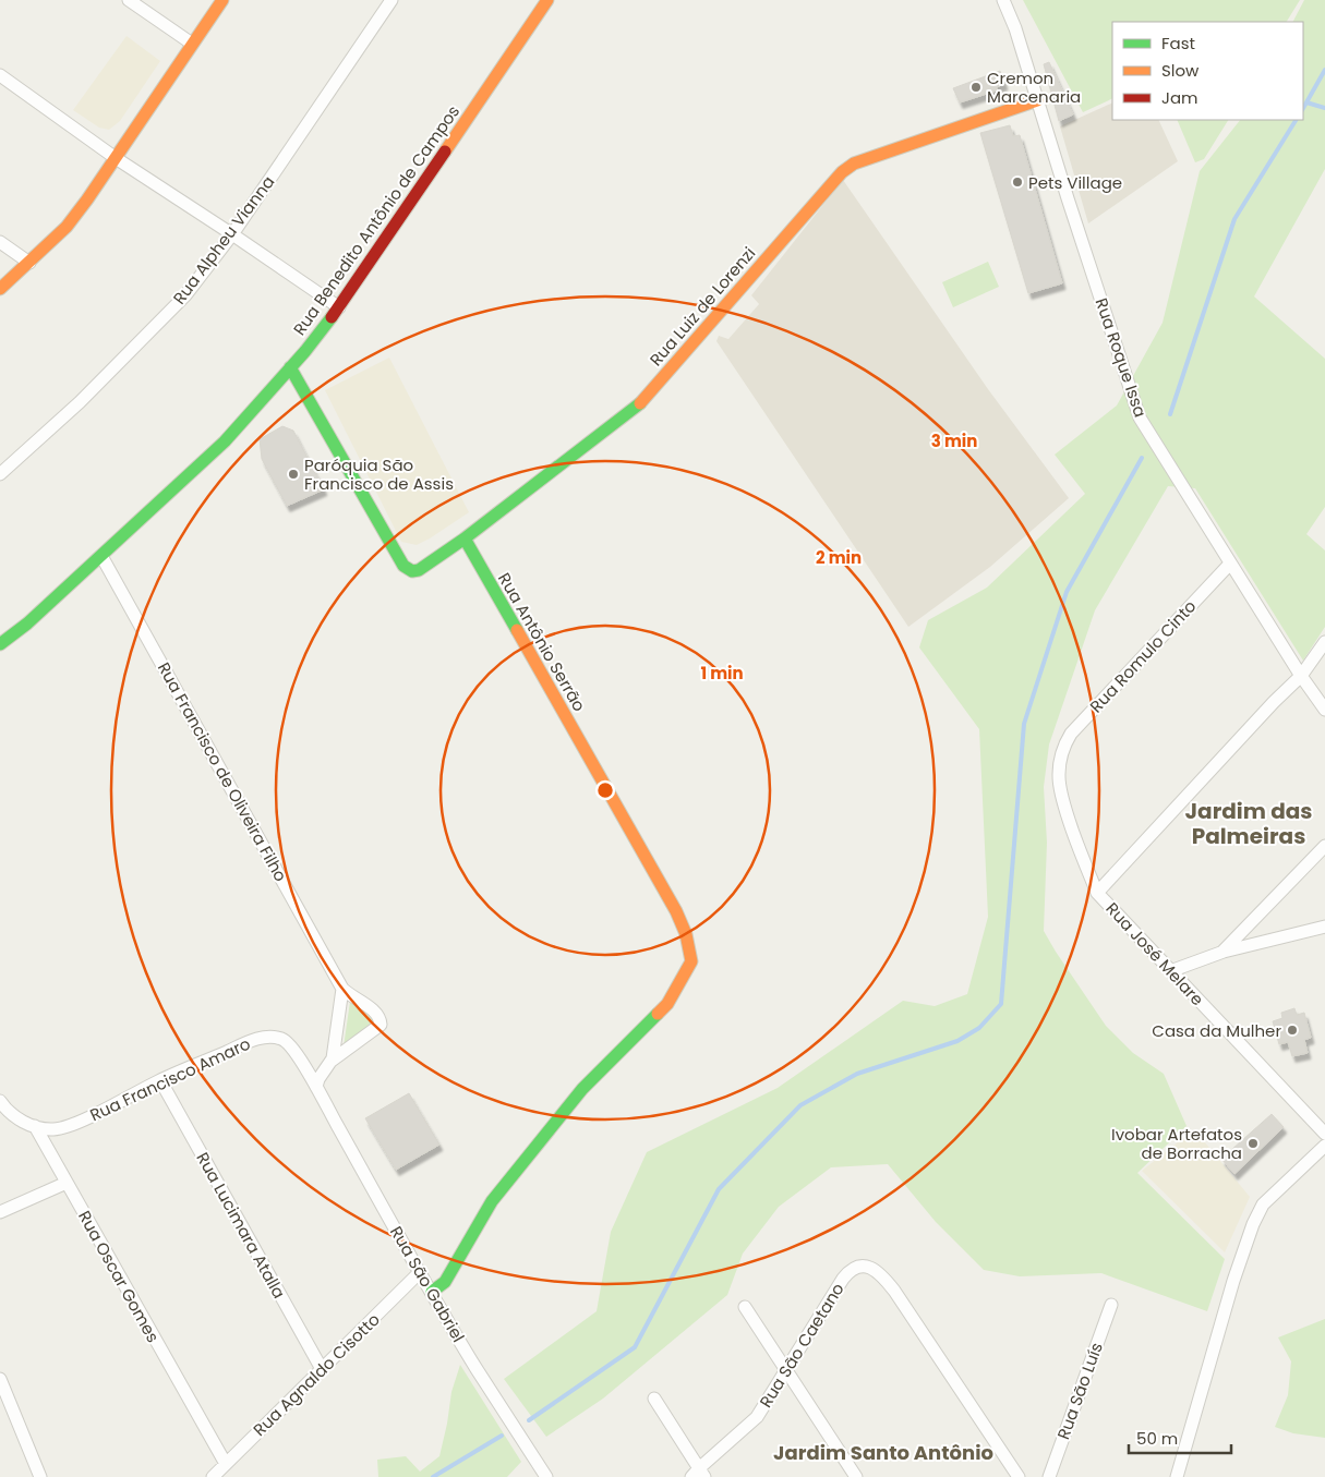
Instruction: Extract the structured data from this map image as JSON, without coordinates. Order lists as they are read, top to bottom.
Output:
{
  "streets": {
    "street": [
      "Rua Benedito Antônio de Campos",
      "Rua Alpheu Vianna",
      "Rua Luiz de Lorenzi",
      "Rua Roque Issa",
      "Rua Antônio Serrão",
      "Rua Romulo Cinto",
      "Rua Francisco de Oliveira Filho",
      "Rua José Melare",
      "Rua Francisco Amaro",
      "Rua Lucimara Atalla",
      "Rua Oscar Gomes",
      "Rua São Gabriel",
      "Rua São Caetano",
      "Rua Agnaldo Cisotto",
      "Rua São Luís"
    ]
  },
  "crossings": [
    ["Rua Benedito Antônio de Campos", "Rua Luiz de Lorenzi"],
    ["Rua Benedito Antônio de Campos", "Rua Francisco de Oliveira Filho"],
    ["Rua Luiz de Lorenzi", "Rua Roque Issa"],
    ["Rua Luiz de Lorenzi", "Rua Antônio Serrão"],
    ["Rua Roque Issa", "Rua Romulo Cinto"],
    ["Rua Antônio Serrão", "Rua São Gabriel"],
    ["Rua Romulo Cinto", "Rua José Melare"],
    ["Rua Francisco de Oliveira Filho", "Rua Francisco Amaro"],
    ["Rua Francisco de Oliveira Filho", "Rua São Gabriel"],
    ["Rua Francisco Amaro", "Rua Lucimara Atalla"],
    ["Rua Francisco Amaro", "Rua Oscar Gomes"],
    ["Rua Francisco Amaro", "Rua São Gabriel"],
    ["Rua Lucimara Atalla", "Rua Agnaldo Cisotto"],
    ["Rua Oscar Gomes", "Rua Agnaldo Cisotto"],
    ["Rua São Gabriel", "Rua Agnaldo Cisotto"]
  ],
  "districts": ["Jardim das Palmeiras", "Jardim Santo Antônio"],
  "places": [
    "Cremon Marcenaria",
    "Pets Village",
    "Paróquia São Francisco de Assis",
    "Casa da Mulher",
    "Ivobar Artefatos de Borracha"
  ],
  "legend": ["Fast", "Slow", "Jam"],
  "scale_bar": "50 m",
  "rings": ["3 min", "2 min", "1 min"]
}
